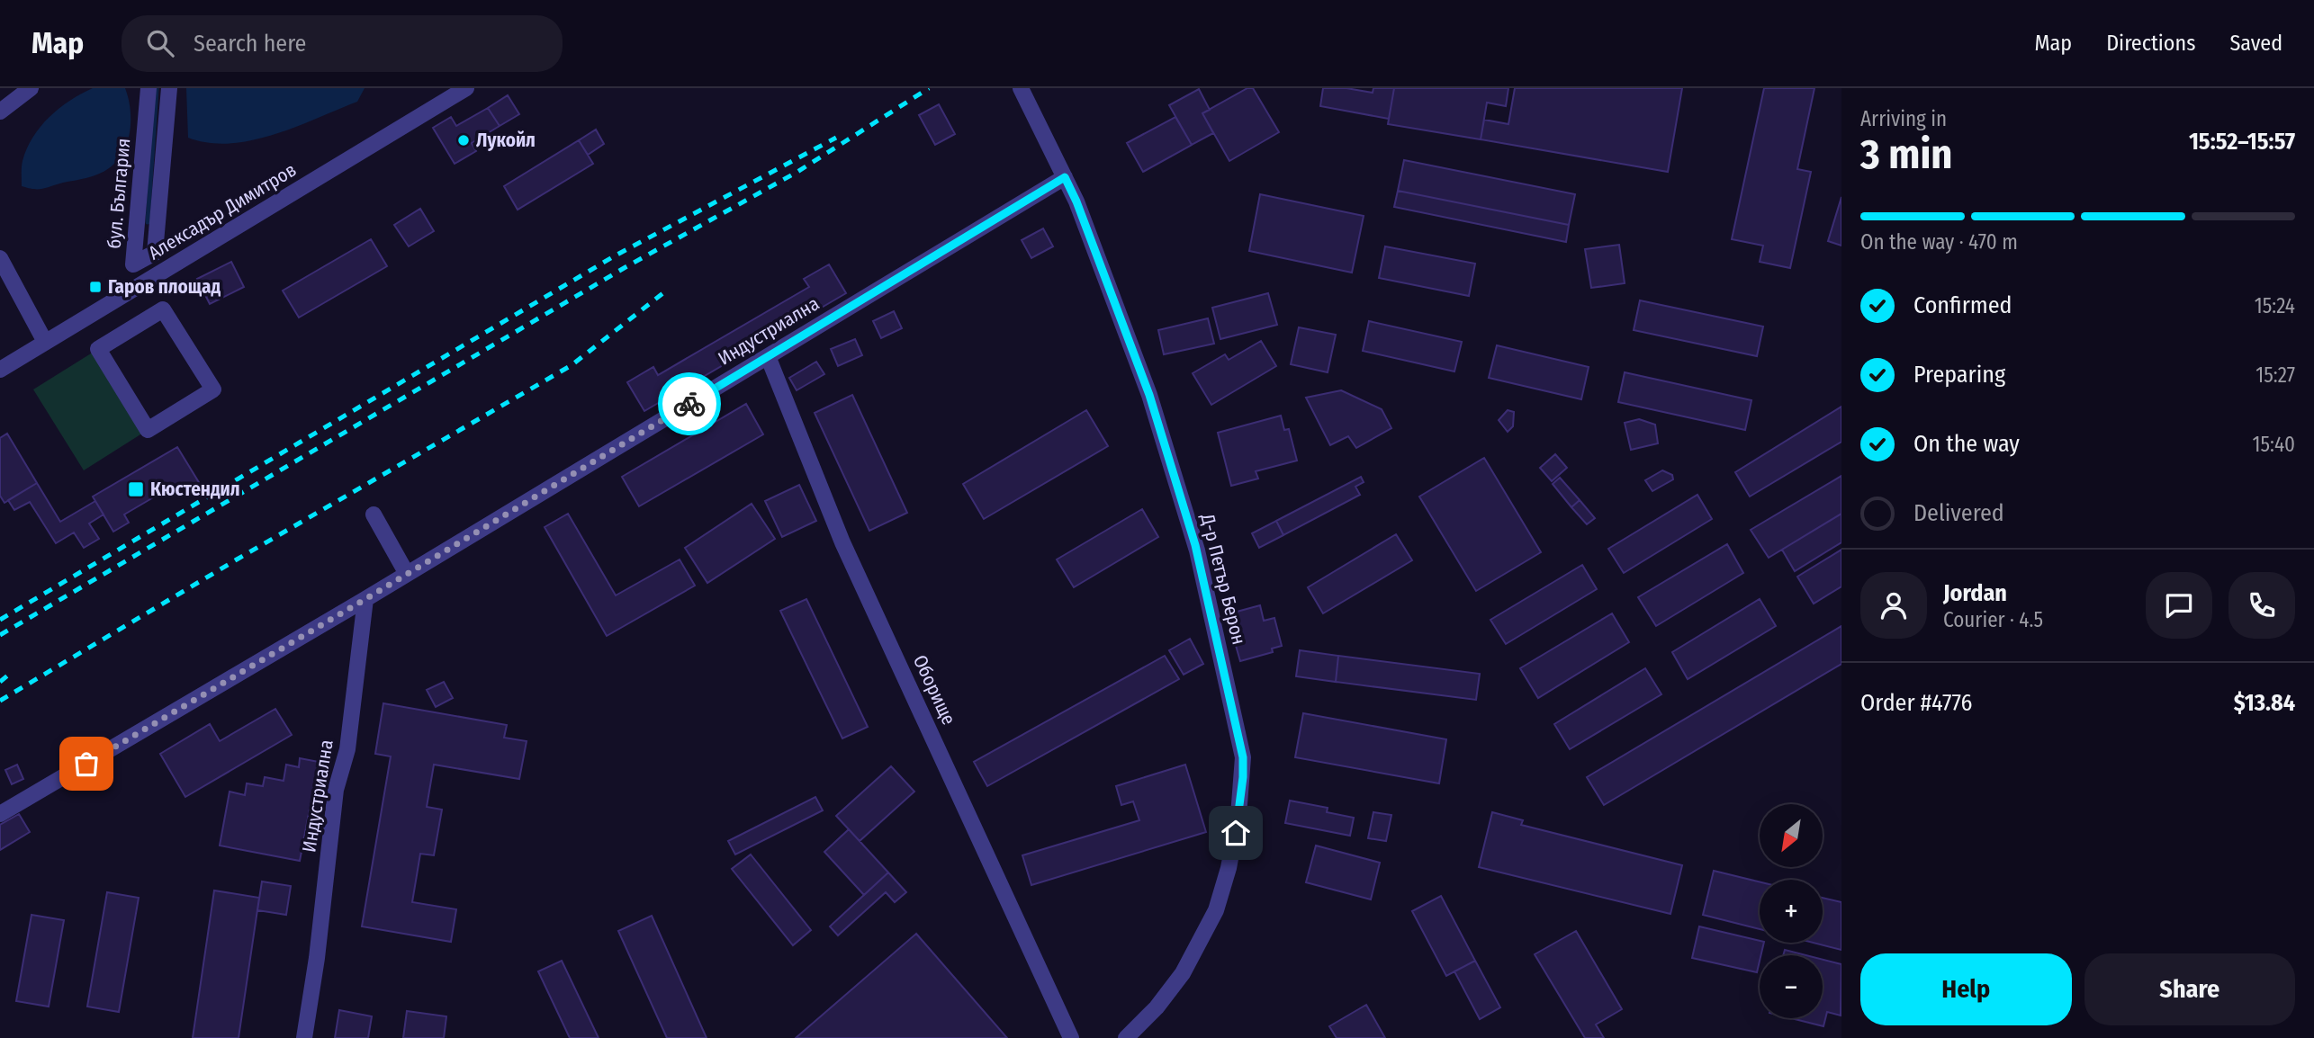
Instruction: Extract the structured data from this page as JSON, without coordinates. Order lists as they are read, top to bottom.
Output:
{
  "streets": {
    "street": [
      "бул. България",
      "Алексадър Димитров",
      "Индустриална",
      "Д-р Петър Берон",
      "Оборище"
    ]
  },
  "crossings": [
    ["Индустриална", "Д-р Петър Берон"],
    ["Индустриална", "Оборище"]
  ],
  "places": {
    "other": ["Лукойл"],
    "transit": ["Гаров площад", "Кюстендил"]
  },
  "north": "bottom left",
  "page": {
    "header": "Map",
    "search": "Search here",
    "nav": ["Map", "Directions", "Saved"],
    "heading": ["3 min", "Arriving in", "15:52–15:57"],
    "panel": [
      "Jordan",
      "Courier · 4.5",
      "Order #4776",
      "$13.84"
    ],
    "bar": "On the way · 470 m",
    "list": [
      ["Confirmed", "15:24"],
      ["Preparing", "15:27"],
      ["On the way", "15:40"],
      "Delivered"
    ],
    "map_buttons": ["+", "−"],
    "buttons": ["Help", "Share"]
  }
}
